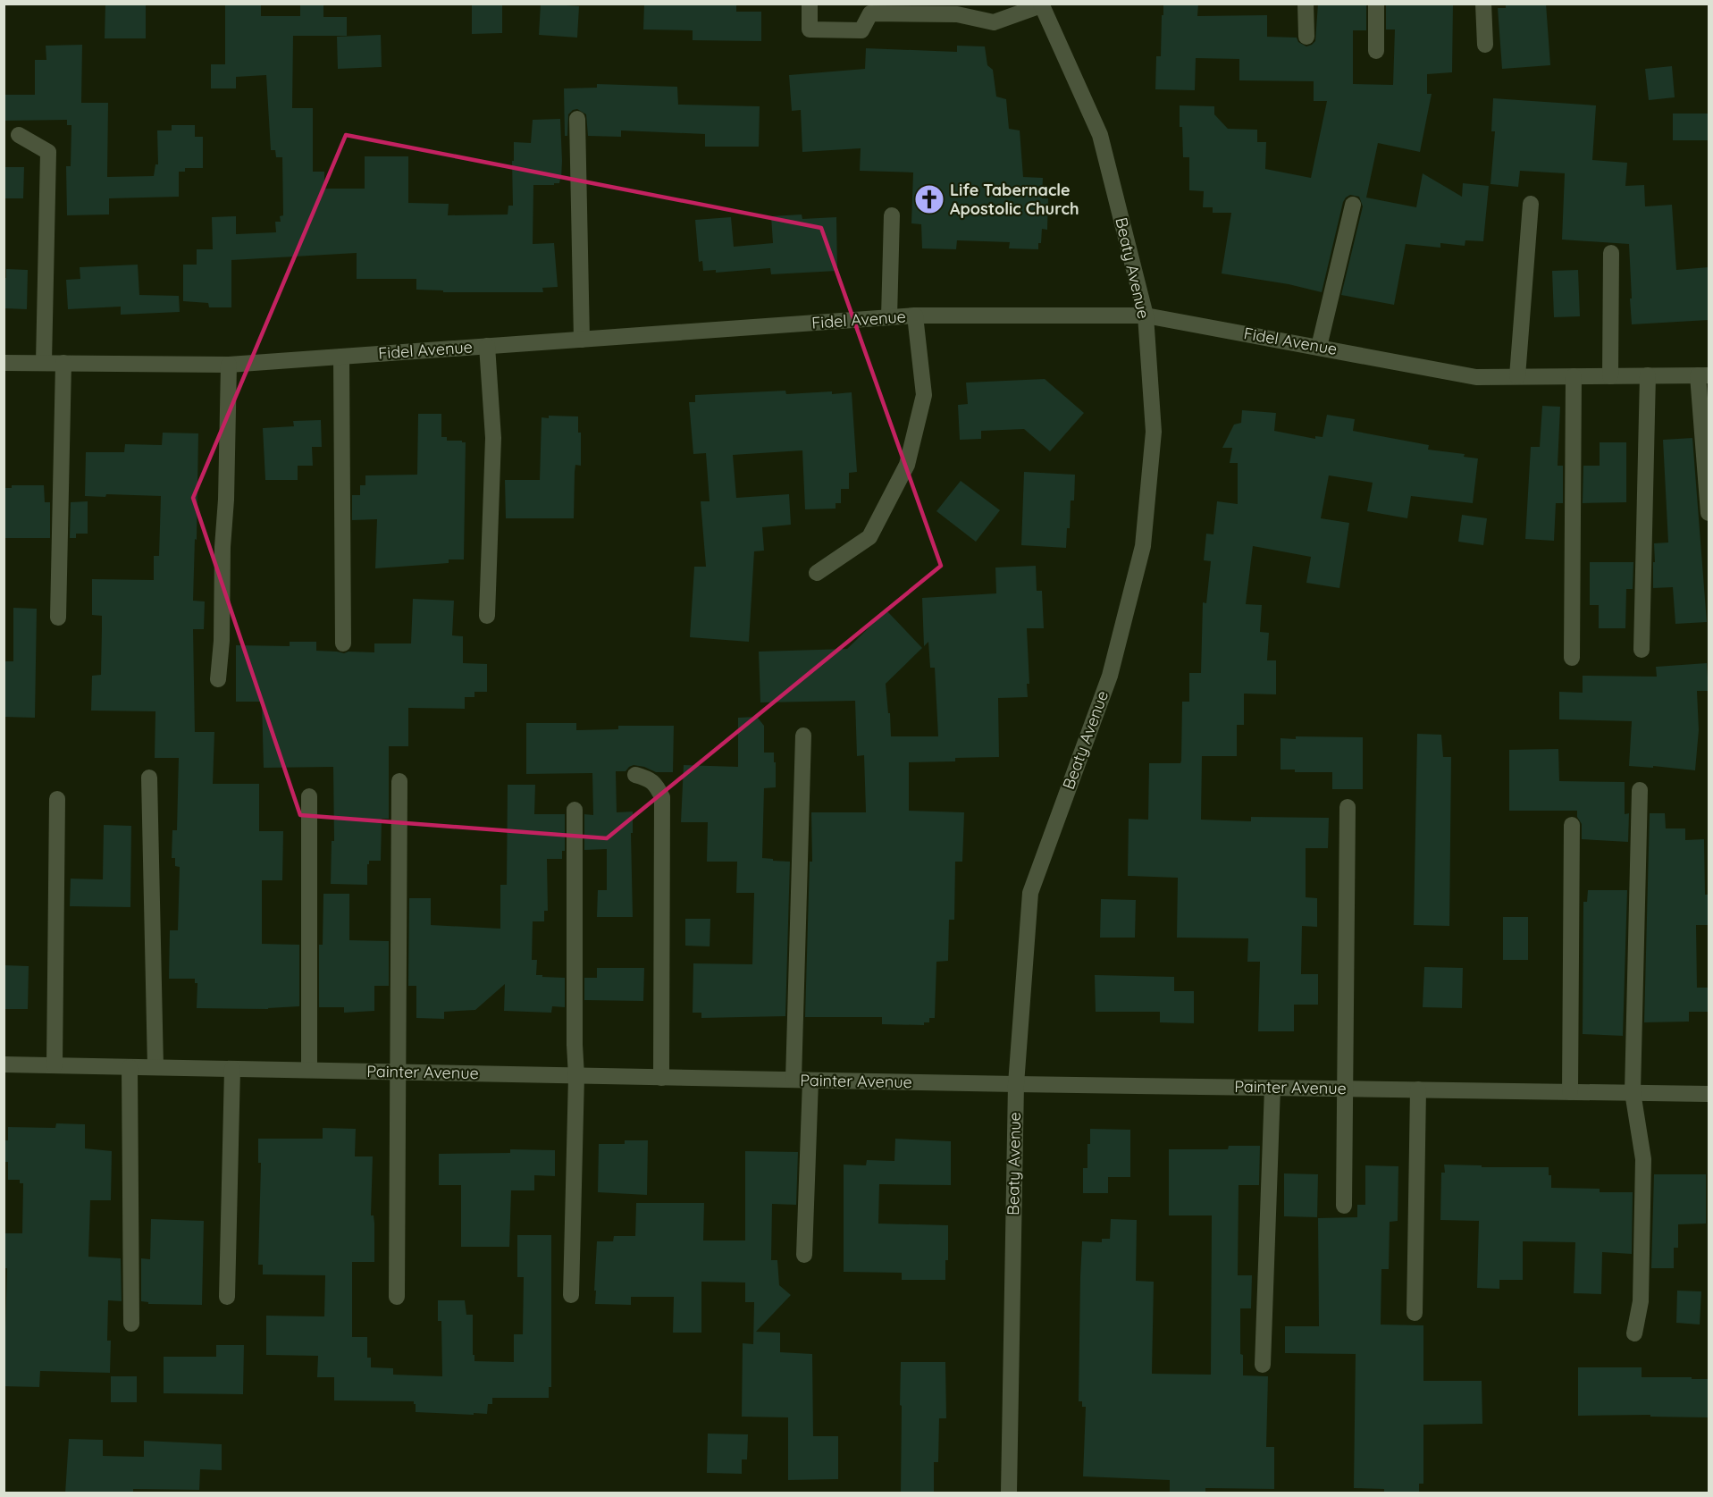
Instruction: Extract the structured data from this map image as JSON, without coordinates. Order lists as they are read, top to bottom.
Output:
{
  "streets": {
    "street": ["Beaty Avenue", "Fidel Avenue", "Painter Avenue"]
  },
  "crossings": [
    ["Beaty Avenue", "Fidel Avenue"],
    ["Beaty Avenue", "Painter Avenue"]
  ],
  "places": {
    "church": ["Life Tabernacle Apostolic Church"]
  }
}
